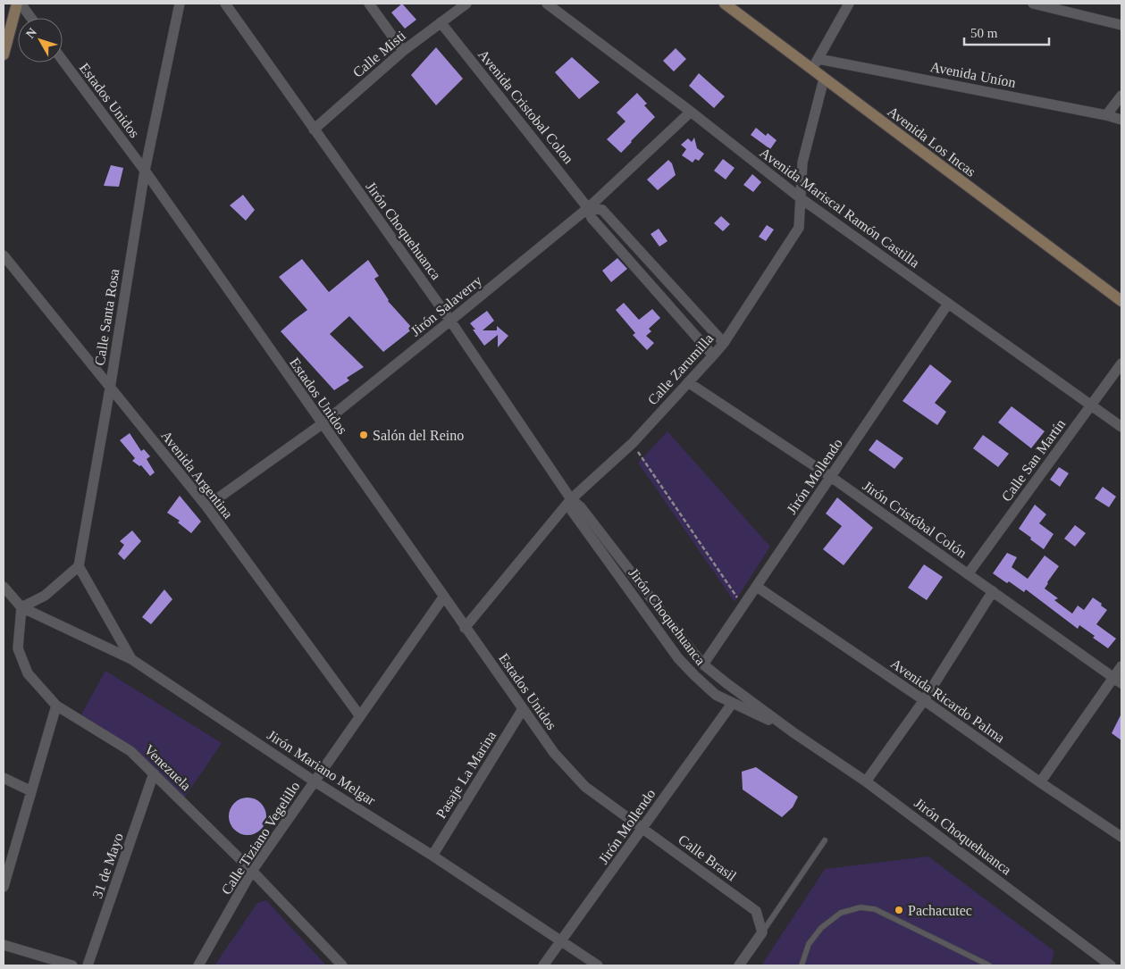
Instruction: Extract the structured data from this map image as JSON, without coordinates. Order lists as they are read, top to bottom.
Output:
{
  "streets": {
    "street": [
      "Calle Misti",
      "Avenida Uníon",
      "Estados Unidos",
      "Avenida Cristobal Colon",
      "Avenida Los Incas",
      "Avenida Mariscal Ramón Castilla",
      "Jirón Choquehuanca",
      "Jirón Salaverry",
      "Calle Santa Rosa",
      "Calle Zarumilla",
      "Calle San Martín",
      "Avenida Argentina",
      "Jirón Mollendo",
      "Jirón Cristóbal Colón",
      "Avenida Ricardo Palma",
      "Venezuela",
      "Jirón Mariano Melgar",
      "Pasaje La Marina",
      "Calle Tiziano Vegelillo",
      "Calle Brasil",
      "31 de Mayo"
    ]
  },
  "crossings": [
    ["Calle Misti", "Avenida Cristobal Colon"],
    ["Calle Misti", "Jirón Choquehuanca"],
    ["Estados Unidos", "Jirón Salaverry"],
    ["Estados Unidos", "Calle Santa Rosa"],
    ["Estados Unidos", "Calle Zarumilla"],
    ["Estados Unidos", "Jirón Mollendo"],
    ["Estados Unidos", "Pasaje La Marina"],
    ["Estados Unidos", "Calle Tiziano Vegelillo"],
    ["Estados Unidos", "Calle Brasil"],
    ["Avenida Cristobal Colon", "Jirón Salaverry"],
    ["Avenida Cristobal Colon", "Calle Zarumilla"],
    ["Avenida Los Incas", "Calle Zarumilla"],
    ["Avenida Mariscal Ramón Castilla", "Jirón Salaverry"],
    ["Avenida Mariscal Ramón Castilla", "Calle Zarumilla"],
    ["Avenida Mariscal Ramón Castilla", "Calle San Martín"],
    ["Avenida Mariscal Ramón Castilla", "Jirón Mollendo"],
    ["Jirón Choquehuanca", "Jirón Salaverry"],
    ["Jirón Choquehuanca", "Calle Zarumilla"],
    ["Jirón Choquehuanca", "Jirón Mollendo"],
    ["Jirón Salaverry", "Avenida Argentina"],
    ["Calle Santa Rosa", "Avenida Argentina"],
    ["Calle Zarumilla", "Jirón Cristóbal Colón"],
    ["Calle San Martín", "Jirón Cristóbal Colón"],
    ["Avenida Argentina", "Calle Tiziano Vegelillo"],
    ["Jirón Mollendo", "Jirón Cristóbal Colón"],
    ["Jirón Mollendo", "Avenida Ricardo Palma"],
    ["Jirón Mollendo", "Jirón Mariano Melgar"],
    ["Jirón Mollendo", "Calle Brasil"],
    ["Venezuela", "Jirón Mariano Melgar"],
    ["Venezuela", "Calle Tiziano Vegelillo"],
    ["Venezuela", "31 de Mayo"],
    ["Jirón Mariano Melgar", "Pasaje La Marina"],
    ["Jirón Mariano Melgar", "Calle Tiziano Vegelillo"]
  ],
  "places": ["Salón del Reino", "Pachacutec"],
  "scale_bar": "50 m",
  "north": "top left"
}
